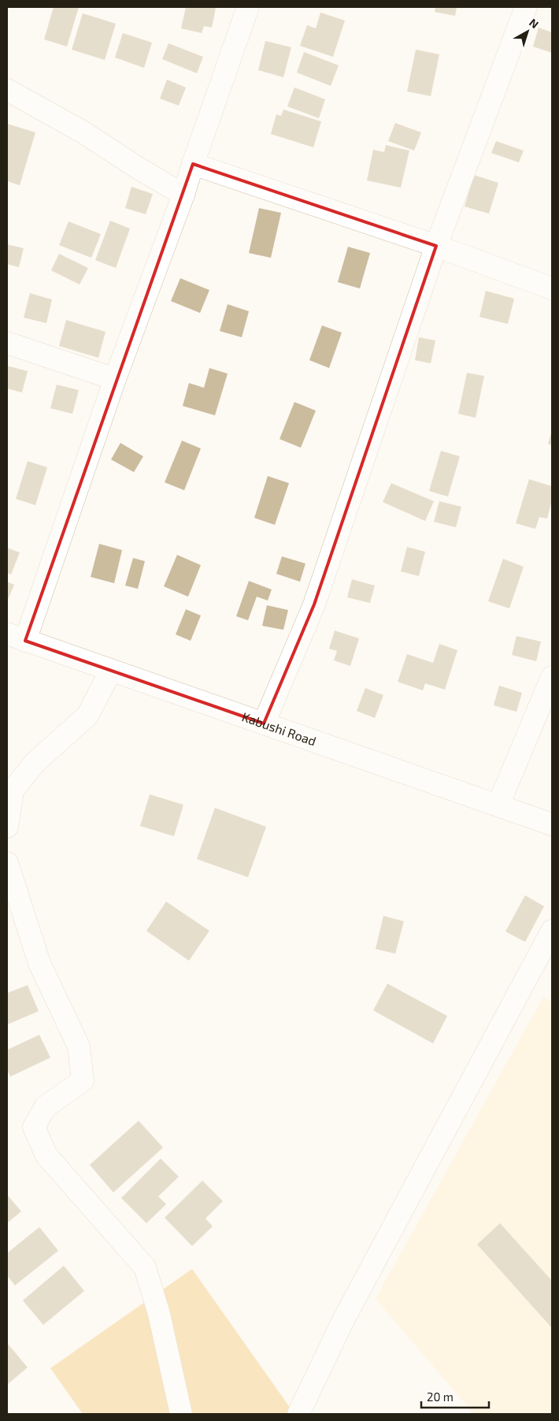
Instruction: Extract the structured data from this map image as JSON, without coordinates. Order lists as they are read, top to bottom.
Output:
{
  "streets": {
    "street": ["Kabushi Road"]
  },
  "scale_bar": "20 m",
  "north": "top right"
}
